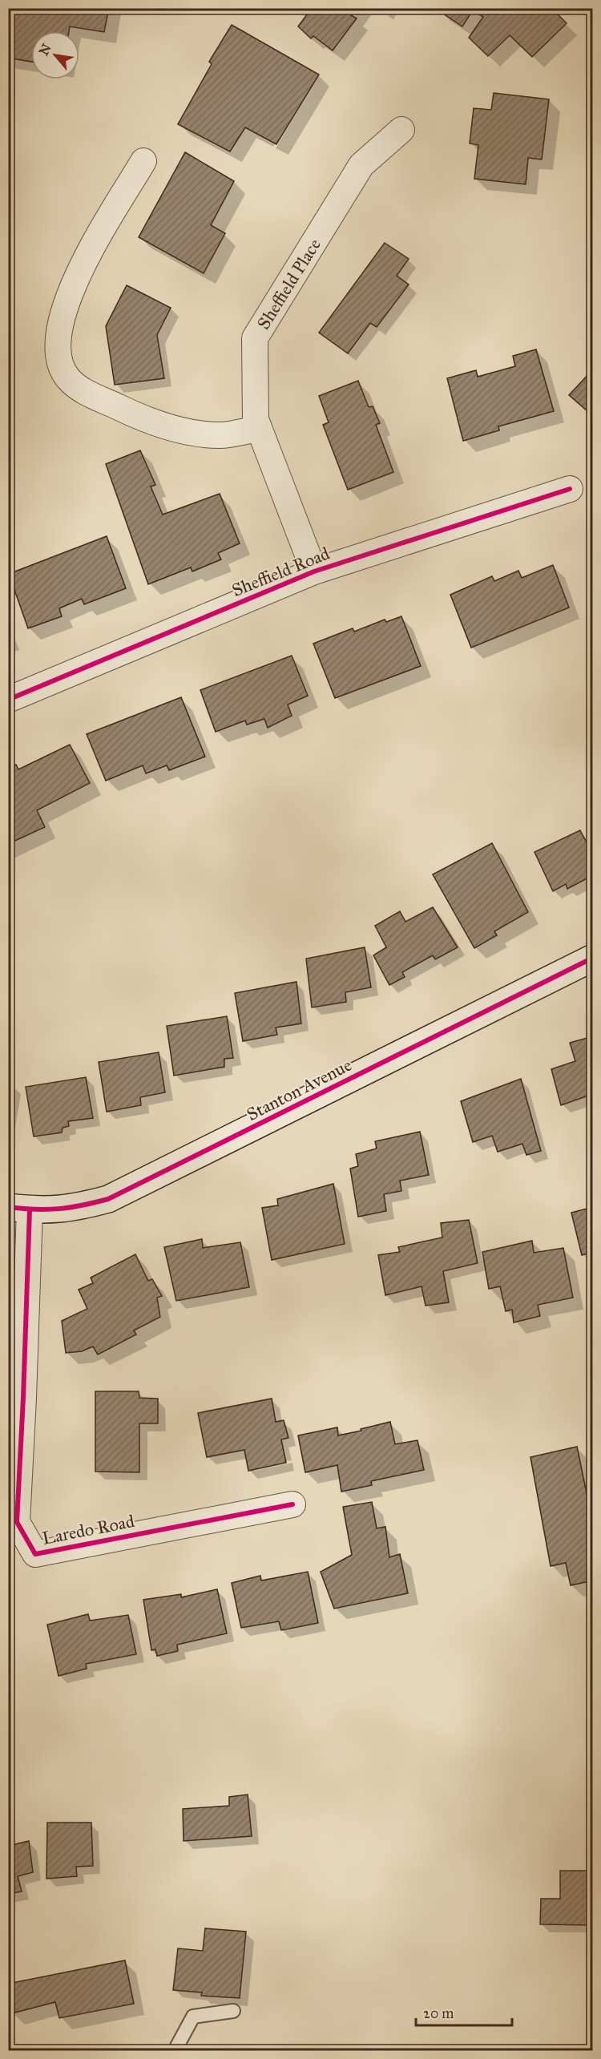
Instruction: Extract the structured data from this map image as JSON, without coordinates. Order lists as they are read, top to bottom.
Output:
{
  "streets": {
    "street": [
      "Sheffield Place",
      "Sheffield Road",
      "Stanton Avenue",
      "Laredo Road"
    ]
  },
  "crossings": [
    ["Sheffield Place", "Sheffield Road"],
    ["Stanton Avenue", "Laredo Road"]
  ],
  "scale_bar": "20 m",
  "north": "top left"
}
